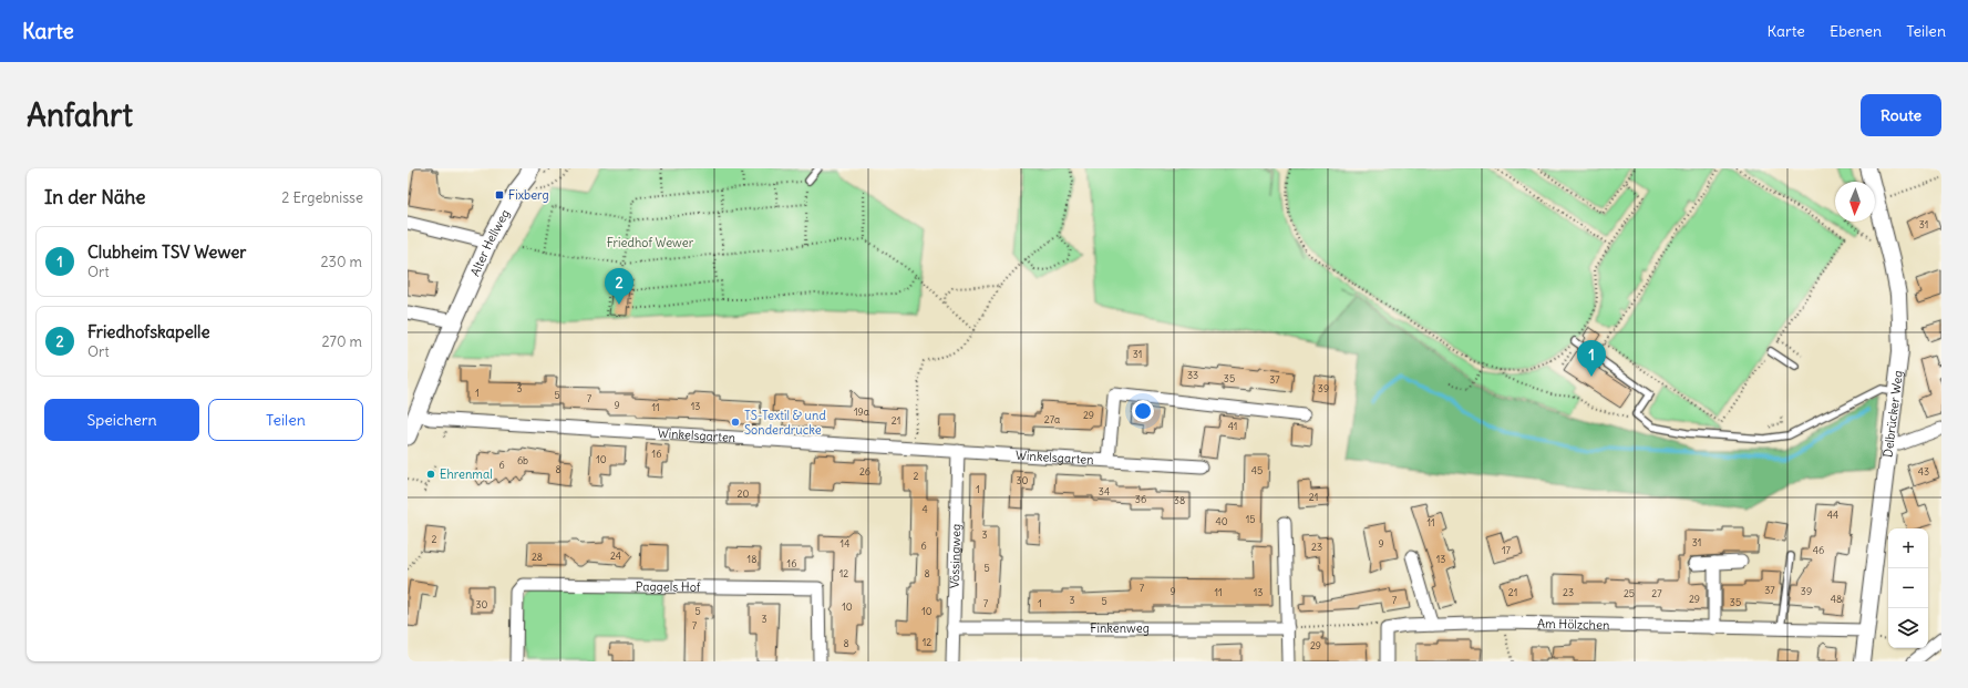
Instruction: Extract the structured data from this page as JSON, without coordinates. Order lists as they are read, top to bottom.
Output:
{
  "streets": {
    "main road": ["Alter Hellweg"],
    "street": [
      "Delbrücker Weg",
      "Winkelsgarten",
      "Vössingweg",
      "Paggels Hof",
      "Am Hölzchen",
      "Finkenweg"
    ]
  },
  "crossings": [
    ["Alter Hellweg", "Winkelsgarten"],
    ["Delbrücker Weg", "Am Hölzchen"],
    ["Winkelsgarten", "Vössingweg"],
    ["Vössingweg", "Finkenweg"]
  ],
  "parks": ["Friedhof Wewer"],
  "places": {
    "transit": ["Fixberg"],
    "other": ["TS-Textil & und Sonderdrucke", "Ehrenmal"]
  },
  "house_numbers": [
    "31",
    "31",
    "33",
    "35",
    "37",
    "3",
    "39",
    "1",
    "5",
    "7",
    "9",
    "13",
    "11",
    "19a",
    "29",
    "27a",
    "21",
    "41",
    "16",
    "10",
    "6b",
    "6",
    "8",
    "45",
    "26",
    "43",
    "2",
    "30",
    "1",
    "34",
    "20",
    "21",
    "36",
    "38",
    "4",
    "44",
    "15",
    "40",
    "11",
    "3",
    "2",
    "31",
    "14",
    "9",
    "6",
    "23",
    "17",
    "46",
    "24",
    "28",
    "18",
    "13",
    "16",
    "5",
    "12",
    "8",
    "7",
    "37",
    "9",
    "39",
    "11",
    "13",
    "21",
    "23",
    "25",
    "27",
    "29",
    "48",
    "3",
    "7",
    "5",
    "35",
    "7",
    "1",
    "30",
    "10",
    "5",
    "10",
    "3",
    "7",
    "12",
    "8",
    "29"
  ],
  "north": "bottom",
  "page": {
    "header": "Karte",
    "nav": ["Karte", "Ebenen", "Teilen"],
    "buttons": [
      "Route",
      ["Speichern", "Teilen"]
    ],
    "title": "Anfahrt",
    "heading": ["In der Nähe", "2 Ergebnisse"],
    "list": [
      {
        "mark": "1",
        "name": "Clubheim TSV Wewer",
        "note": "Ort",
        "value": "230 m"
      },
      {
        "mark": "2",
        "name": "Friedhofskapelle",
        "note": "Ort",
        "value": "270 m"
      }
    ],
    "pins": ["2", "1"],
    "map_buttons": ["+", "−"]
  }
}
